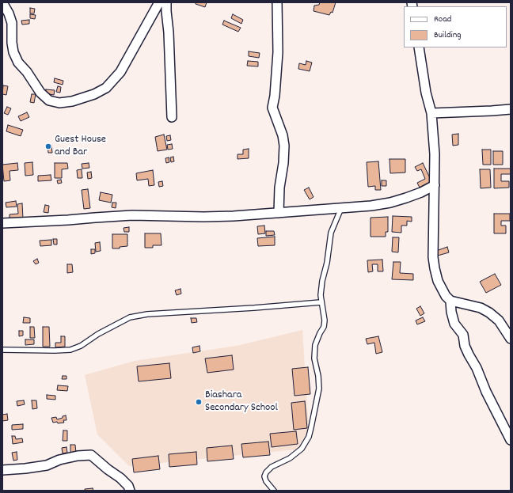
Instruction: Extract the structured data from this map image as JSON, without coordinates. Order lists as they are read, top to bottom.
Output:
{
  "places": ["Guest House and Bar", "Biashara Secondary School"],
  "legend": ["Road", "Building"]
}
